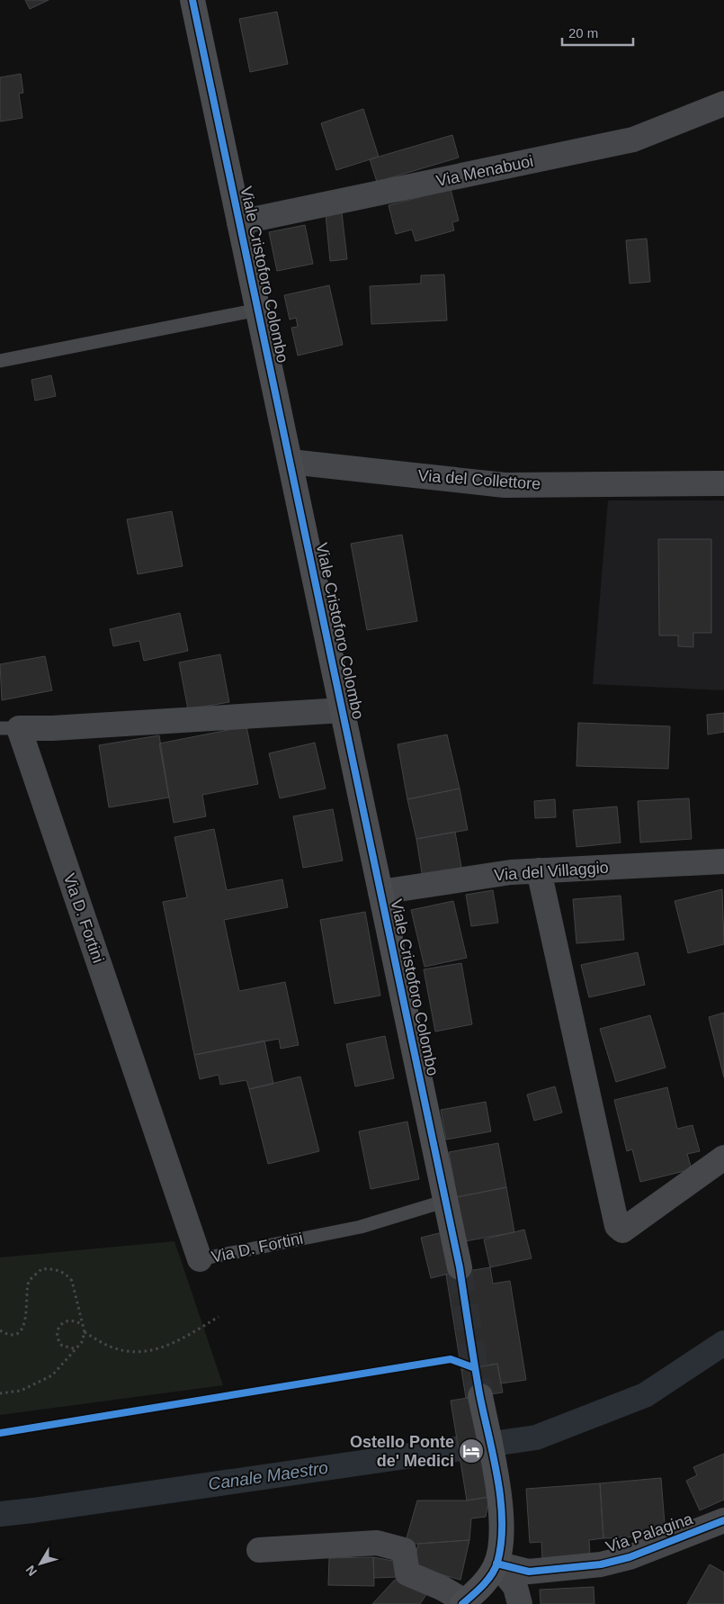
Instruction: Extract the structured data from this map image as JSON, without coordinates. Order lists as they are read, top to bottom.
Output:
{
  "streets": {
    "street": [
      "Via Menabuoi",
      "Viale Cristoforo Colombo",
      "Via del Collettore",
      "Via del Villaggio",
      "Via D. Fortini",
      "Via Palagina"
    ]
  },
  "crossings": [
    ["Via Menabuoi", "Viale Cristoforo Colombo"],
    ["Viale Cristoforo Colombo", "Via del Collettore"],
    ["Viale Cristoforo Colombo", "Via del Villaggio"],
    ["Viale Cristoforo Colombo", "Via D. Fortini"]
  ],
  "water": ["Canale Maestro"],
  "places": {
    "hotel": ["Ostello Ponte de' Medici"]
  },
  "scale_bar": "20 m",
  "north": "bottom left"
}
